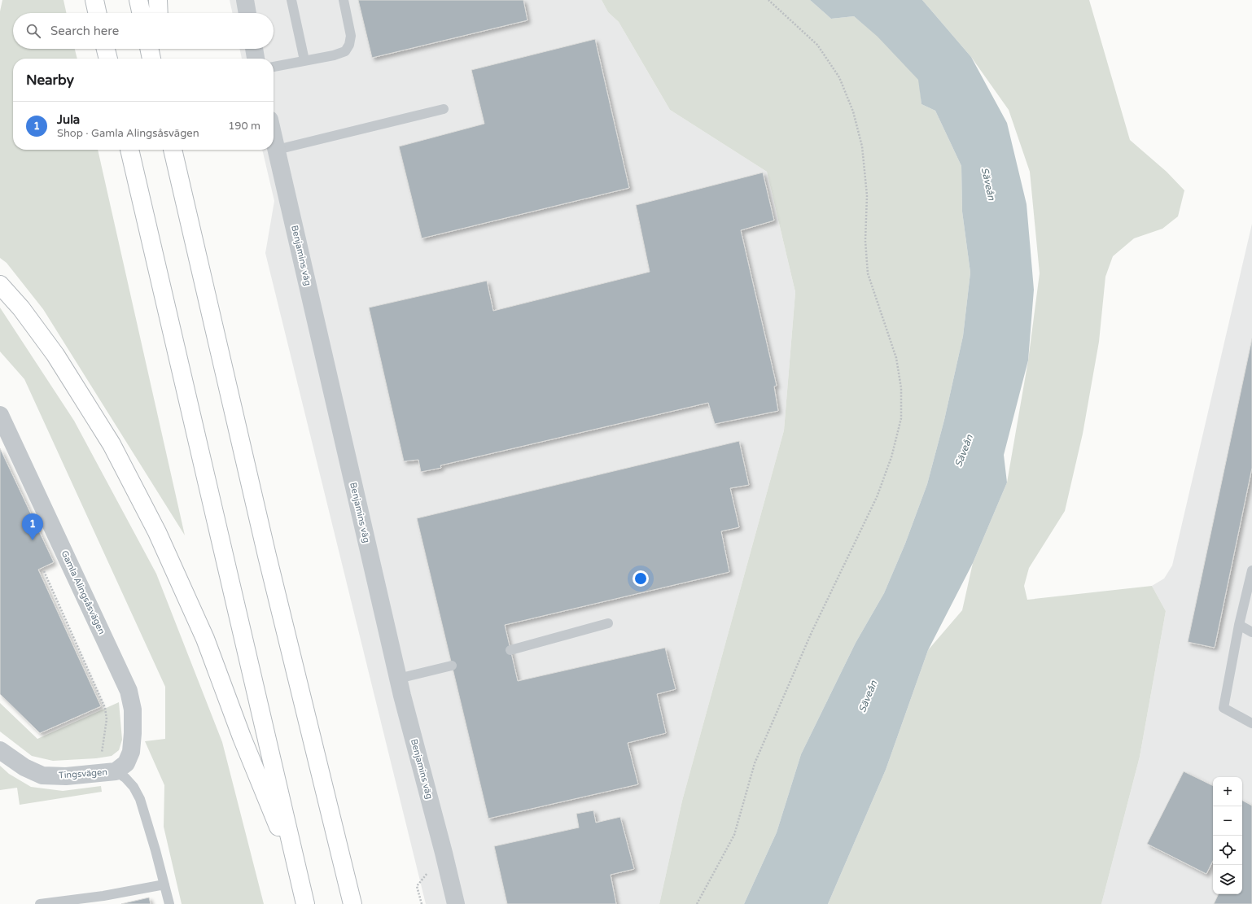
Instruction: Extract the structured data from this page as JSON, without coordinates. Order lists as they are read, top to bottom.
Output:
{
  "streets": {
    "street": ["Benjamins väg", "Gamla Alingsåsvägen", "Tingsvägen"]
  },
  "crossings": [
    ["Gamla Alingsåsvägen", "Tingsvägen"]
  ],
  "water": ["Säveån"],
  "page": {
    "search": "Search here",
    "heading": "Nearby",
    "list": [
      {
        "mark": "1",
        "name": "Jula",
        "note": "Shop · Gamla Alingsåsvägen",
        "value": "190 m"
      }
    ],
    "pins": "1",
    "map_buttons": ["+", "−"]
  }
}
